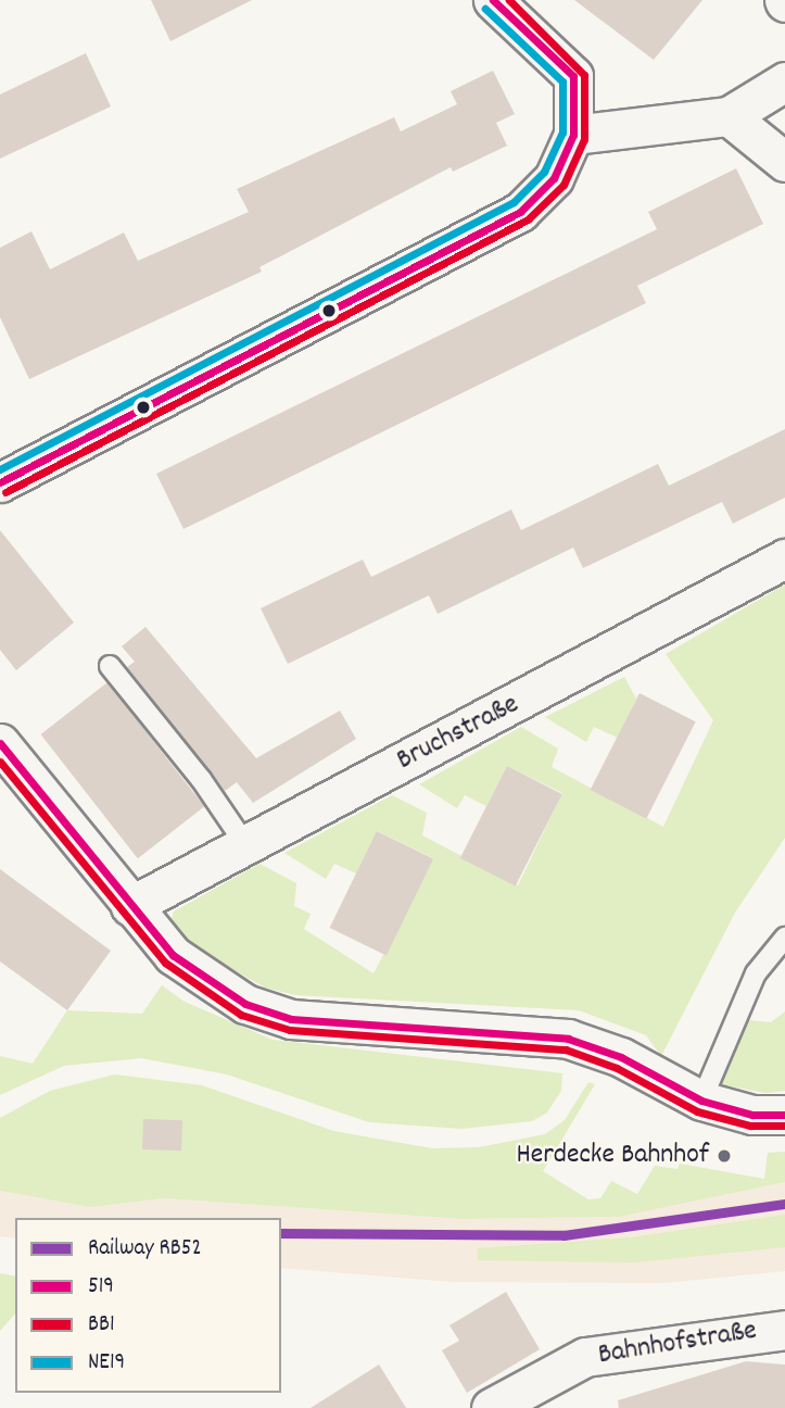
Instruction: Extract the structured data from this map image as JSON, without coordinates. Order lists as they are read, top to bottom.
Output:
{
  "streets": {
    "street": ["Bruchstraße", "Bahnhofstraße"]
  },
  "places": ["Herdecke Bahnhof"],
  "lines": [
    "transit line 519",
    "transit line BB1",
    "transit line NE19",
    "rail line RB52"
  ],
  "legend": [
    "Railway RB52",
    "519",
    "BB1",
    "NE19"
  ]
}
